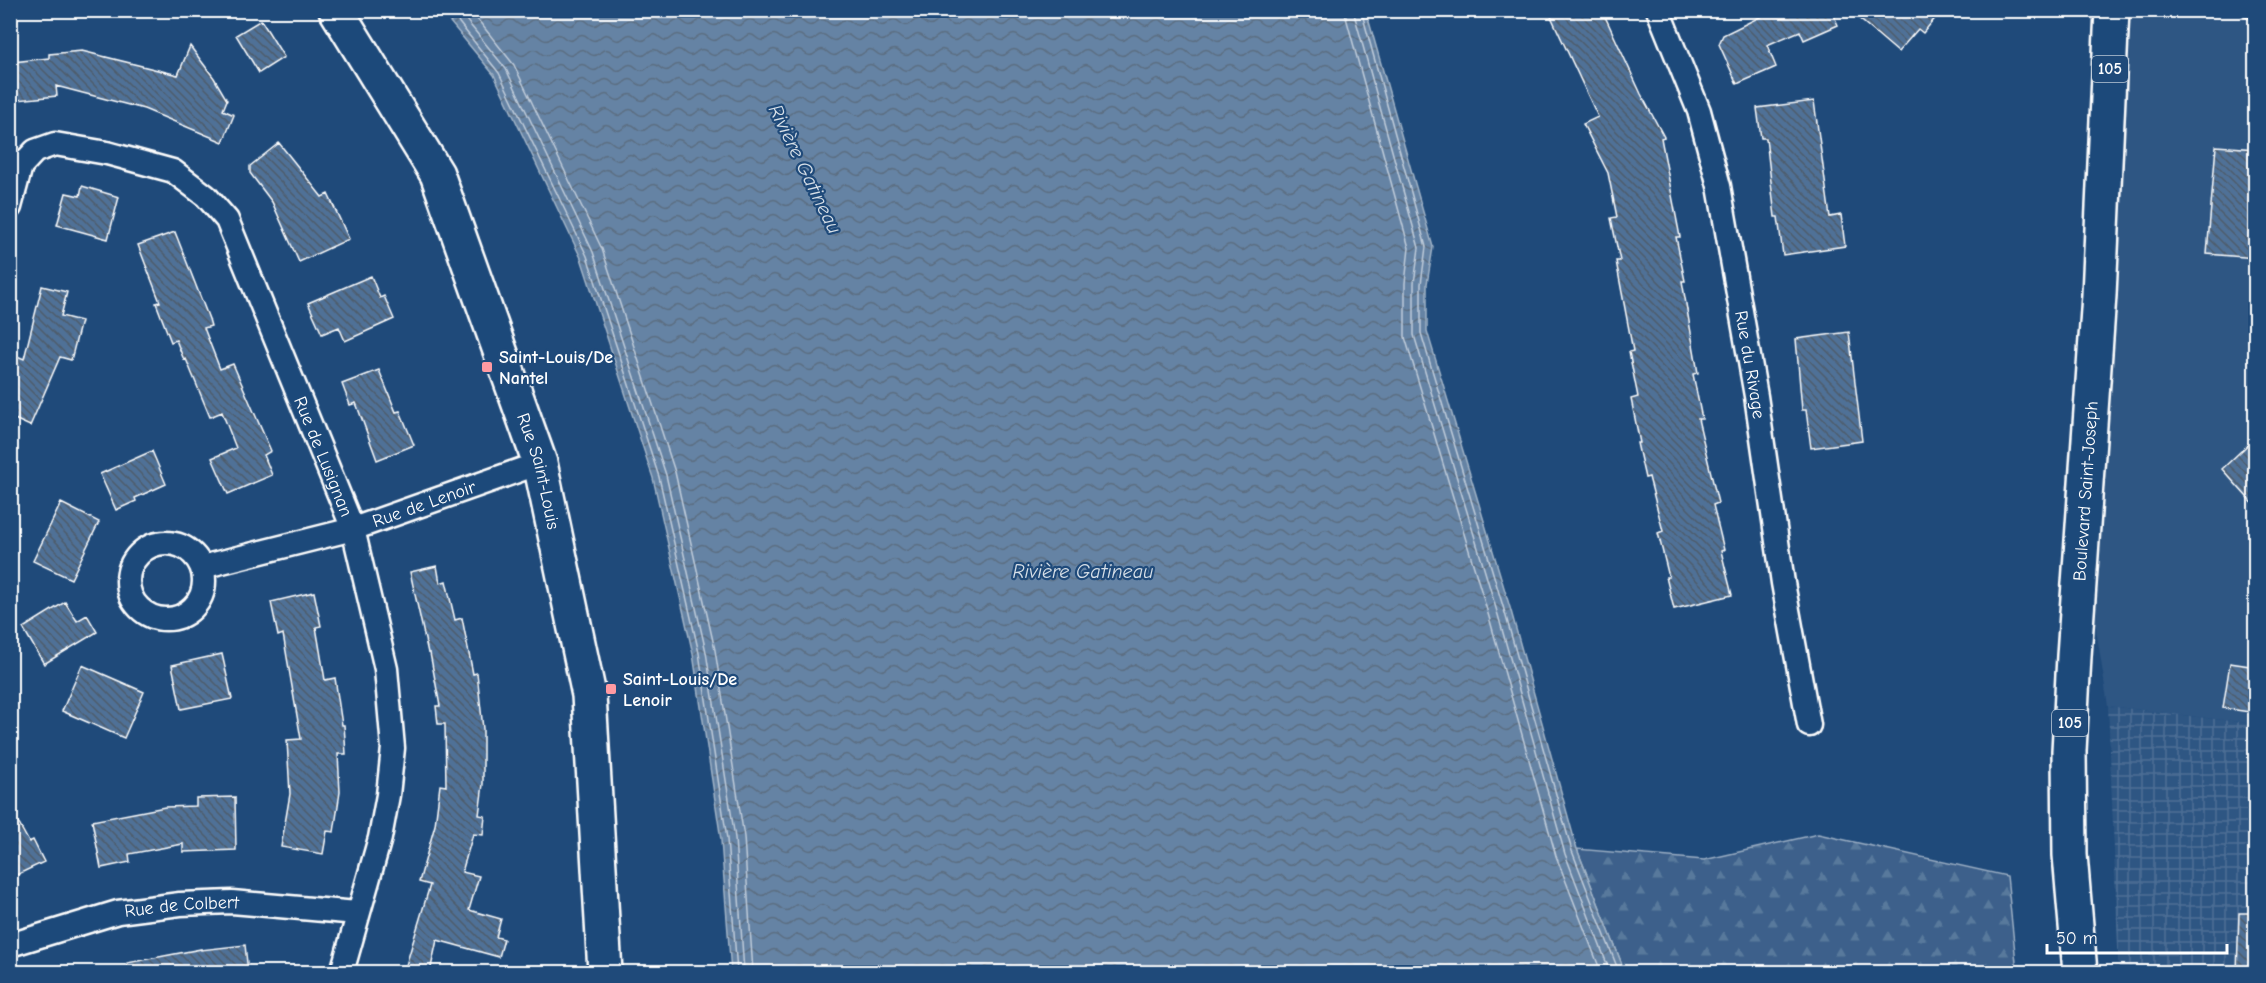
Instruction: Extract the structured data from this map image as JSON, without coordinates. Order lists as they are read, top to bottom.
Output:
{
  "streets": {
    "main road": ["105", "Rue Saint-Louis", "Boulevard Saint-Joseph"],
    "street": [
      "Rue du Rivage",
      "Rue de Lusignan",
      "Rue de Lenoir",
      "Rue de Colbert"
    ]
  },
  "crossings": [
    ["Rue de Lusignan", "Rue de Lenoir"],
    ["Rue de Lusignan", "Rue de Colbert"],
    ["Rue Saint-Louis", "Rue de Lenoir"]
  ],
  "water": ["Rivière Gatineau"],
  "places": {
    "transit": ["Saint-Louis/De Nantel", "Saint-Louis/De Lenoir"]
  },
  "scale_bar": "50 m"
}
